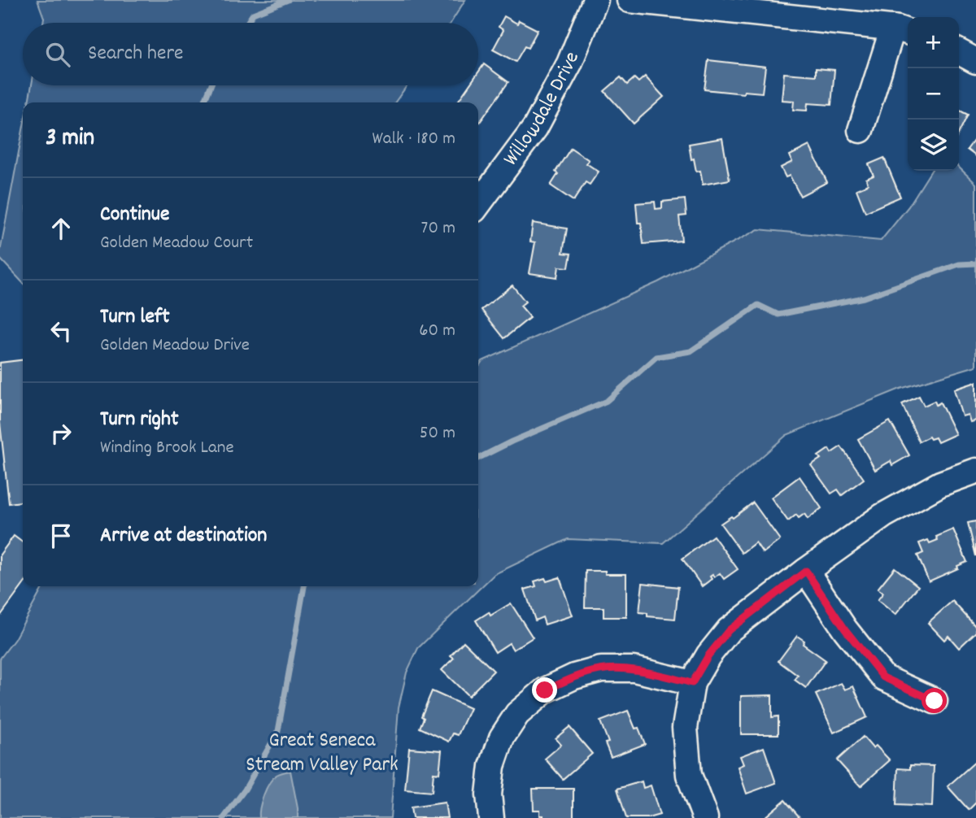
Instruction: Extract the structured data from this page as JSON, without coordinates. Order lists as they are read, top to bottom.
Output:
{
  "streets": {
    "street": ["Willowdale Drive"]
  },
  "parks": ["Great Seneca Stream Valley Park"],
  "page": {
    "map_buttons": ["+", "−"],
    "search": "Search here",
    "heading": ["3 min", "Walk · 180 m"],
    "list": [
      ["Continue", "Golden Meadow Court", "70 m"],
      ["Turn left", "Golden Meadow Drive", "60 m"],
      ["Turn right", "Winding Brook Lane", "50 m"],
      "Arrive at destination"
    ]
  }
}
